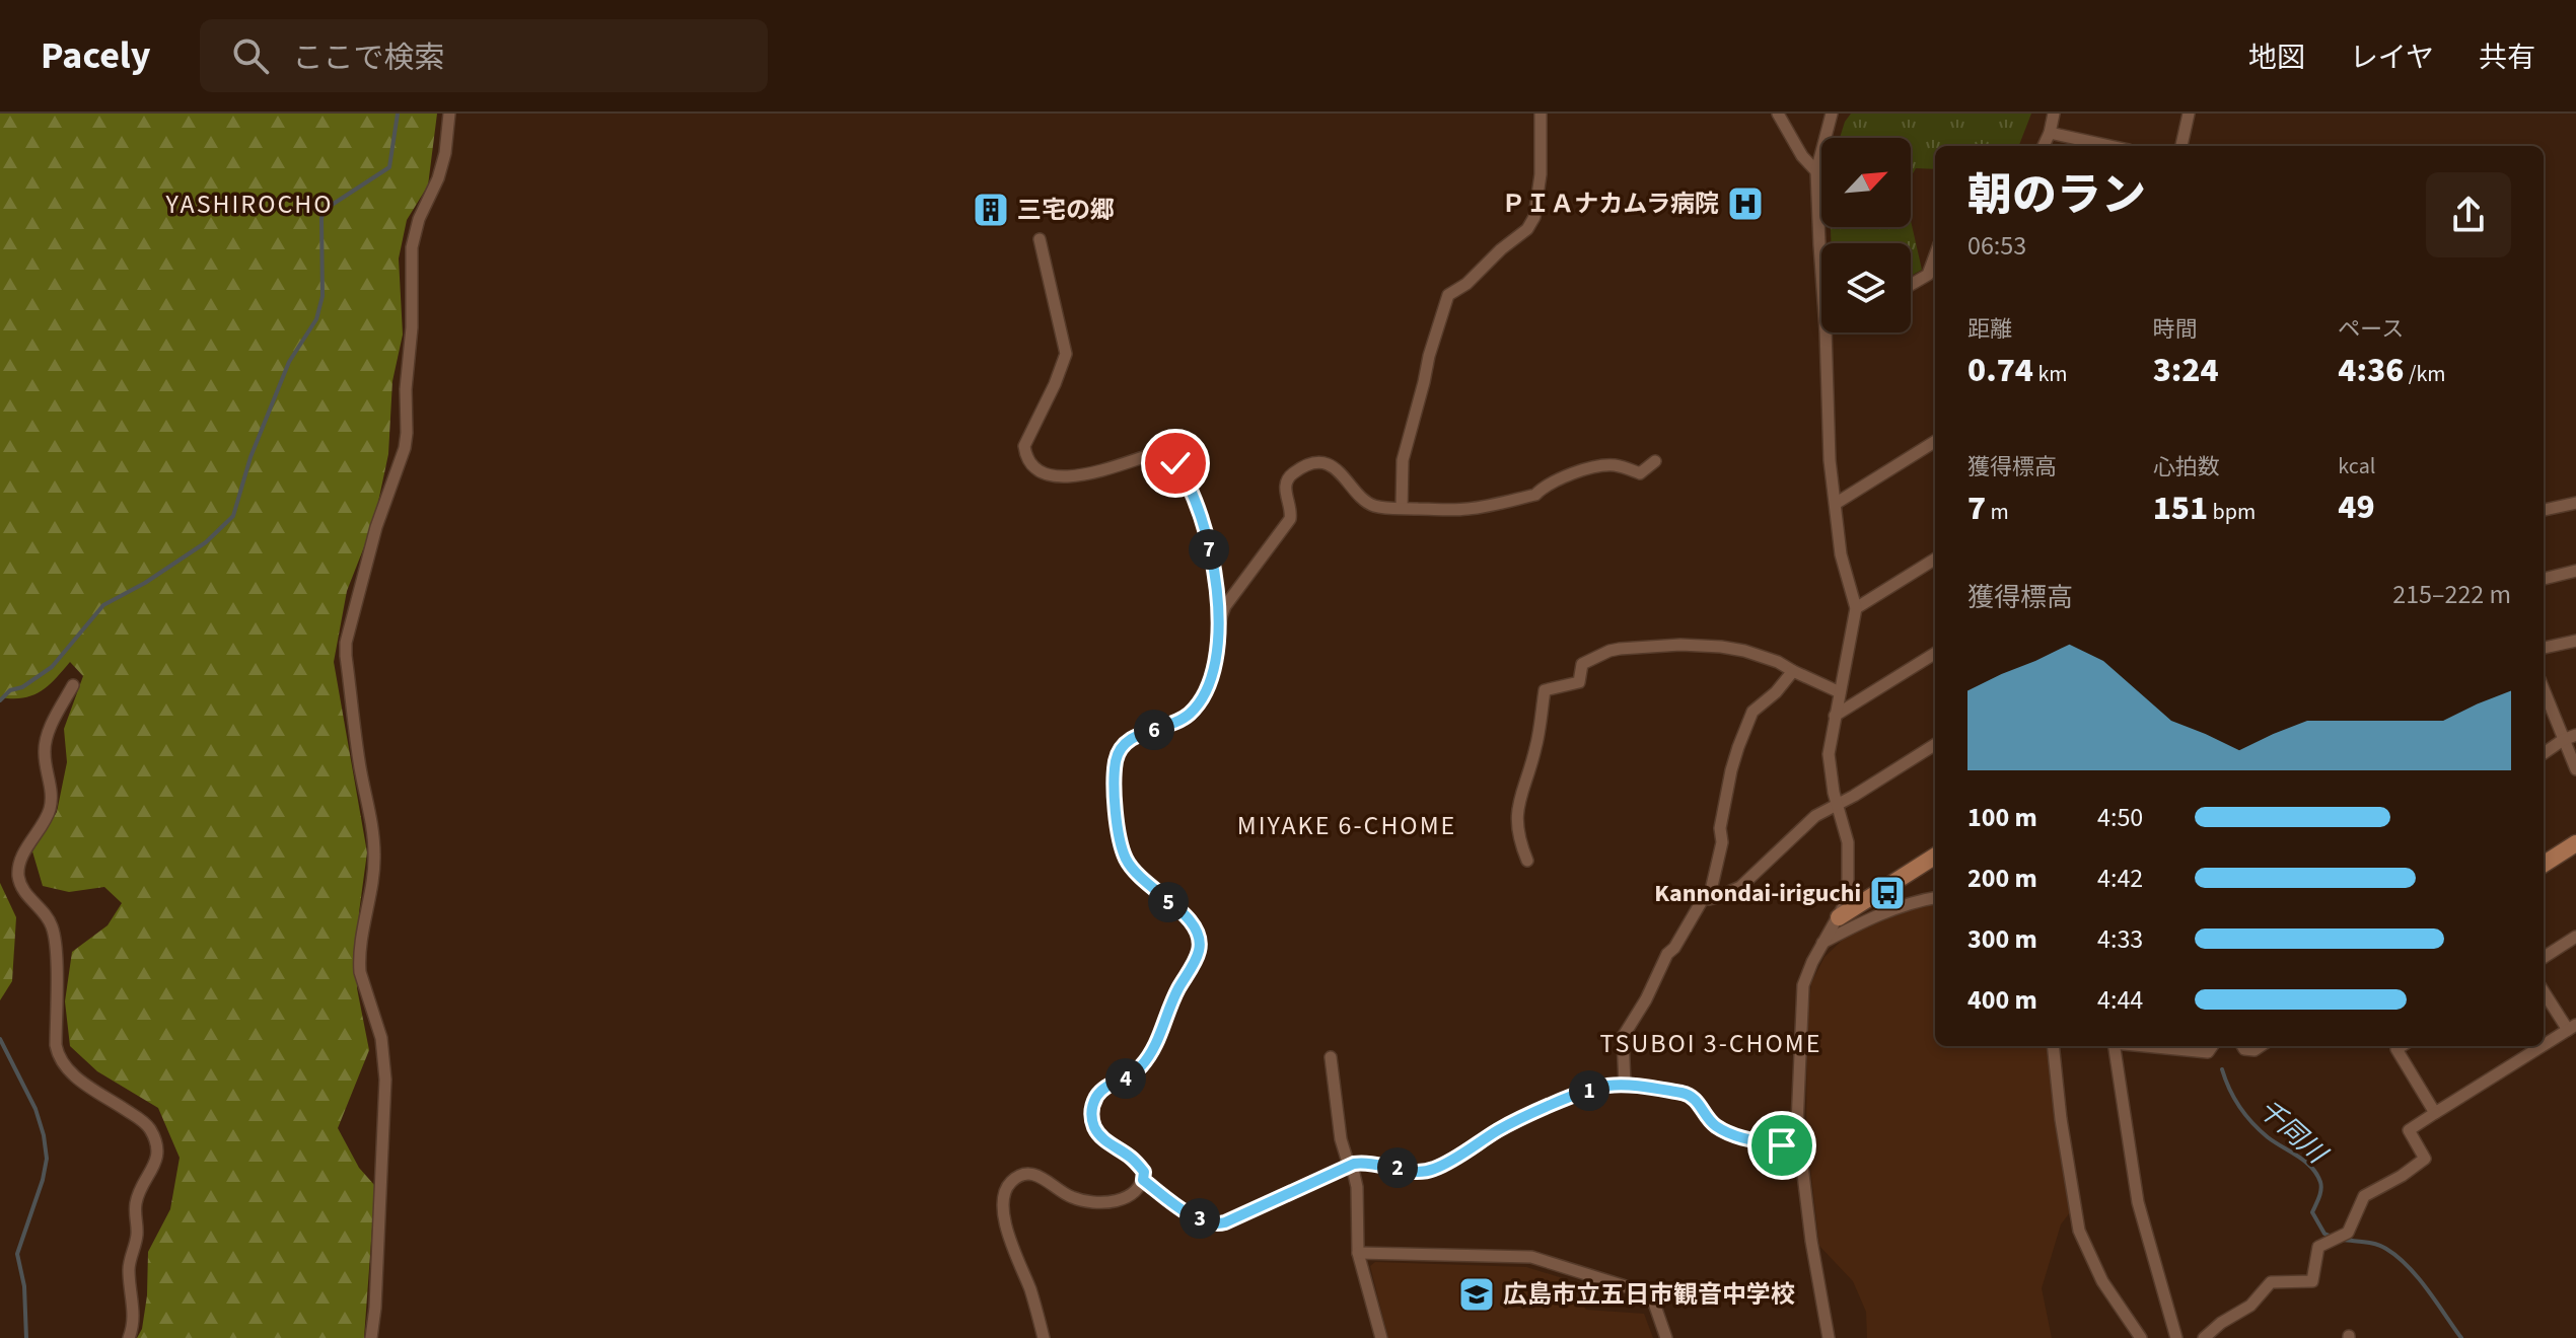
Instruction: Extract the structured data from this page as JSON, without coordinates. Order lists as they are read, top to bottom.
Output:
{
  "districts": ["YASHIROCHO", "MIYAKE 6-CHOME", "TSUBOI 3-CHOME"],
  "water": ["千同川"],
  "places": {
    "hospital": ["ＰＩＡナカムラ病院"],
    "building": ["三宅の郷"],
    "bus stop": ["Kannondai-iriguchi"],
    "school or university": ["広島市立五日市観音中学校"]
  },
  "north": "top right",
  "page": {
    "header": "Pacely",
    "search": "ここで検索",
    "nav": ["地図", "レイヤ", "共有"],
    "heading": ["朝のラン", "06:53"],
    "stats": [
      ["距離", "0.74 km"],
      ["時間", "3:24"],
      ["ペース", "4:36 /km"],
      ["獲得標高", "7 m"],
      ["心拍数", "151 bpm"],
      ["kcal", "49"]
    ],
    "pins": [
      "7",
      "6",
      "5",
      "4",
      "1",
      "2",
      "3"
    ],
    "chart": ["獲得標高", "215–222 m"],
    "list": [
      {
        "name": "100 m",
        "note": "4:50"
      },
      {
        "name": "200 m",
        "note": "4:42"
      },
      {
        "name": "300 m",
        "note": "4:33"
      },
      {
        "name": "400 m",
        "note": "4:44"
      }
    ]
  }
}
